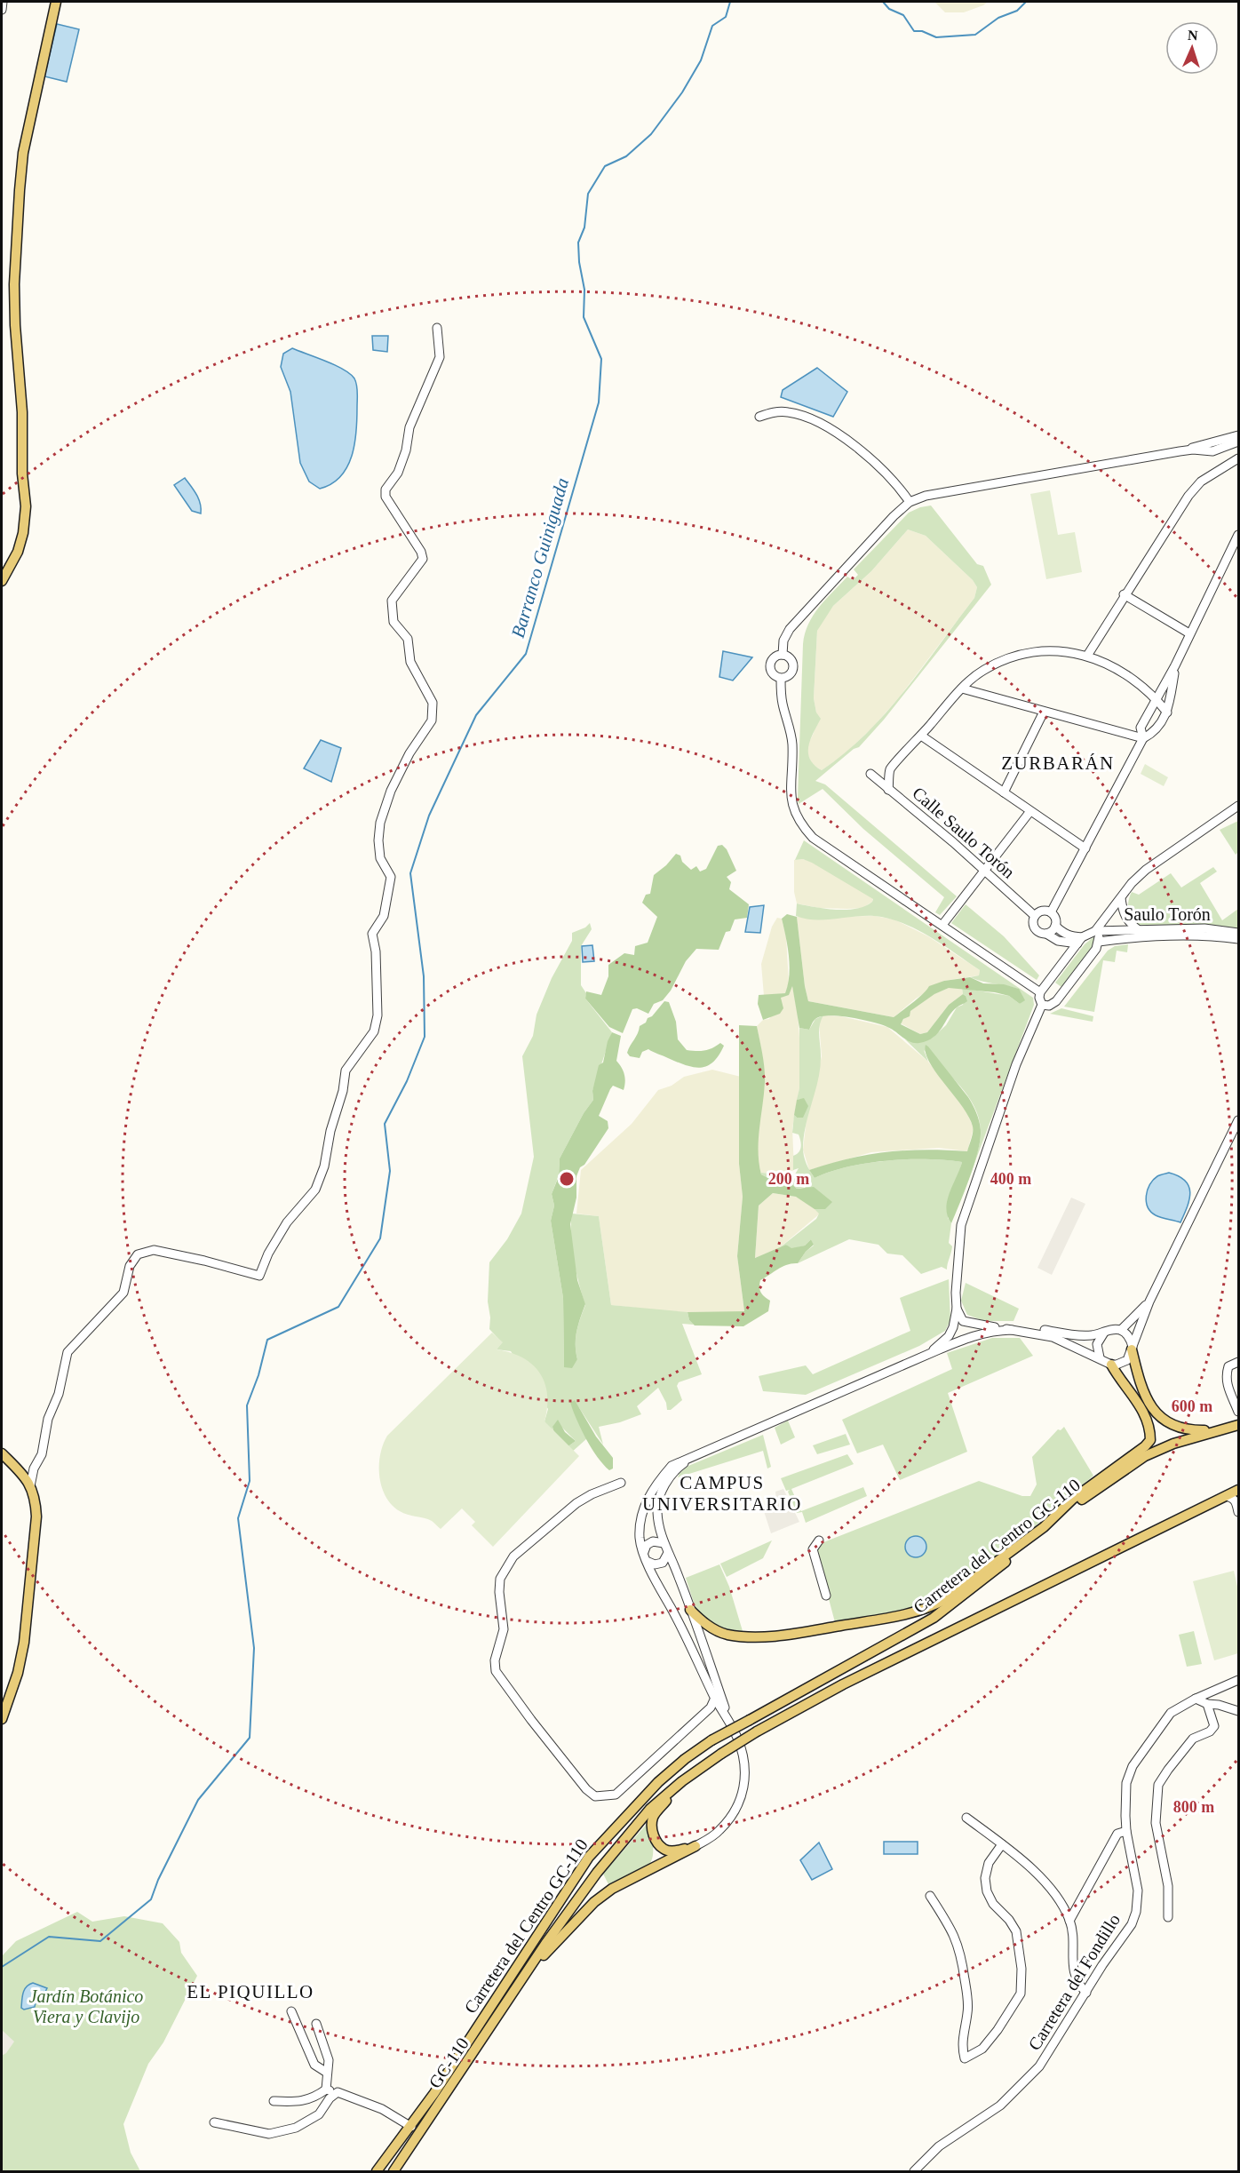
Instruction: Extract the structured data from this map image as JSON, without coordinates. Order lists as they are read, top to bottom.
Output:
{
  "streets": {
    "main road": ["Carretera del Centro GC-110", "GC-110"],
    "street": ["Calle Saulo Torón", "Saulo Torón", "Carretera del Fondillo"]
  },
  "crossings": [
    ["Carretera del Centro GC-110", "GC-110"]
  ],
  "districts": ["ZURBARÁN", "CAMPUS UNIVERSITARIO", "EL PIQUILLO"],
  "water": ["Barranco Guiniguada"],
  "parks": ["Jardín Botánico Viera y Clavijo"],
  "north": "top",
  "rings": [
    "200 m",
    "400 m",
    "600 m",
    "800 m"
  ]
}
